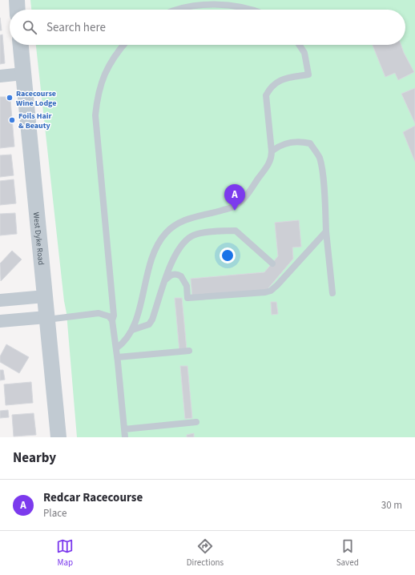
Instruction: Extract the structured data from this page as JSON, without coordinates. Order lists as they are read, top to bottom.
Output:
{
  "streets": {
    "street": ["West Dyke Road"]
  },
  "places": ["Racecourse Wine Lodge", "Foils Hair & Beauty"],
  "page": {
    "search": "Search here",
    "pins": "A",
    "heading": "Nearby",
    "list": [
      {
        "mark": "A",
        "name": "Redcar Racecourse",
        "note": "Place",
        "value": "30 m"
      }
    ],
    "nav": ["Map", "Directions", "Saved"]
  }
}
